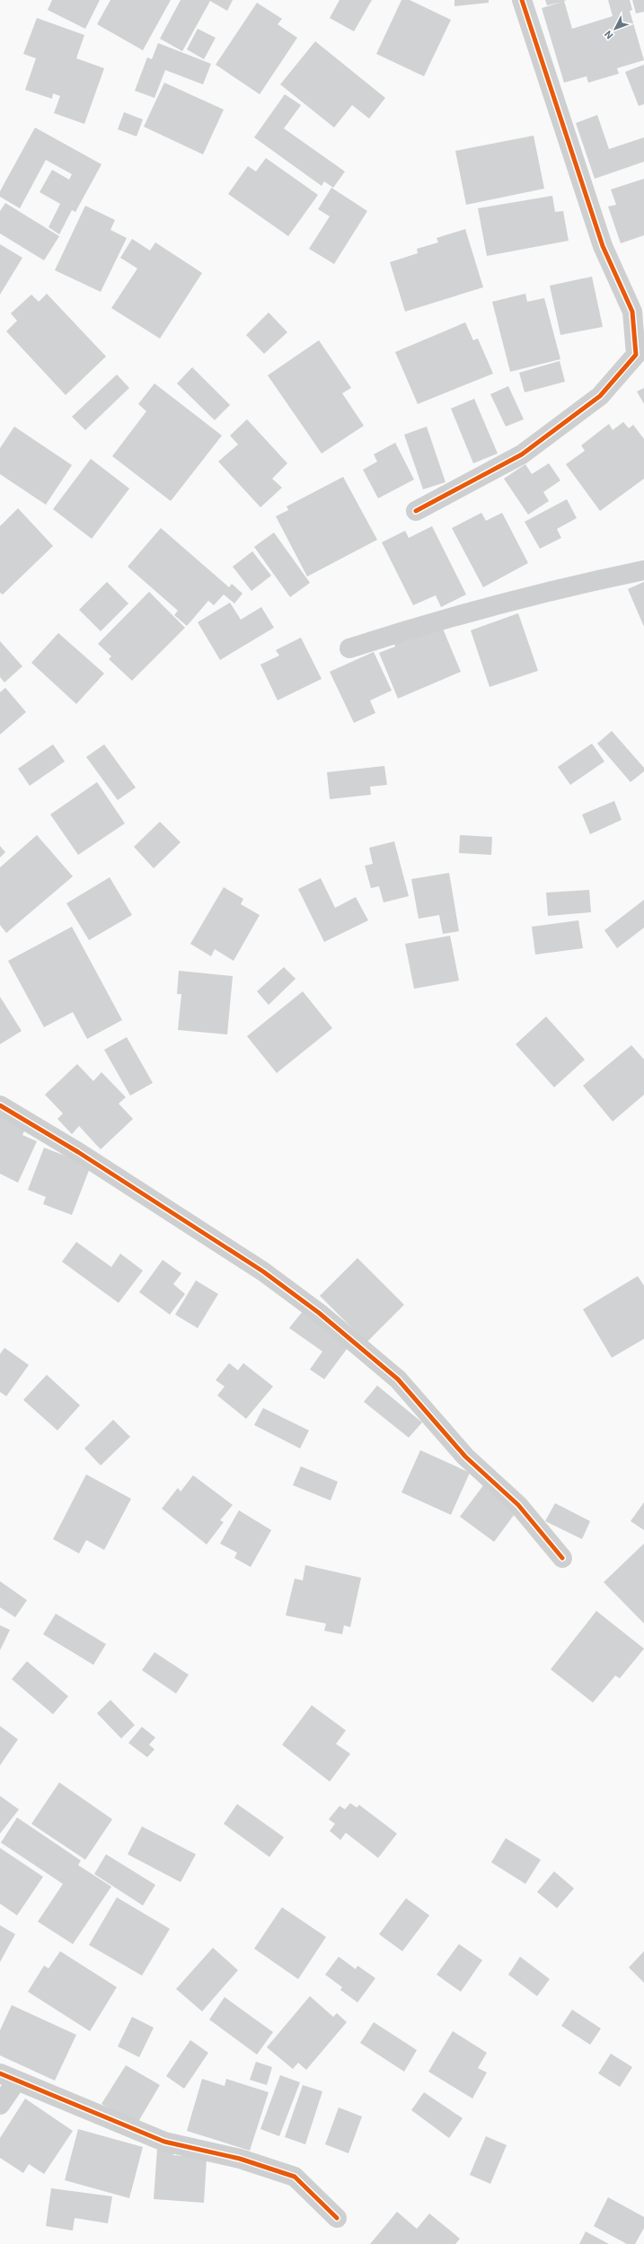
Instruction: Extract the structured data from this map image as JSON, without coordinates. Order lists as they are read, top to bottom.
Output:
{
  "north": "bottom left"
}
